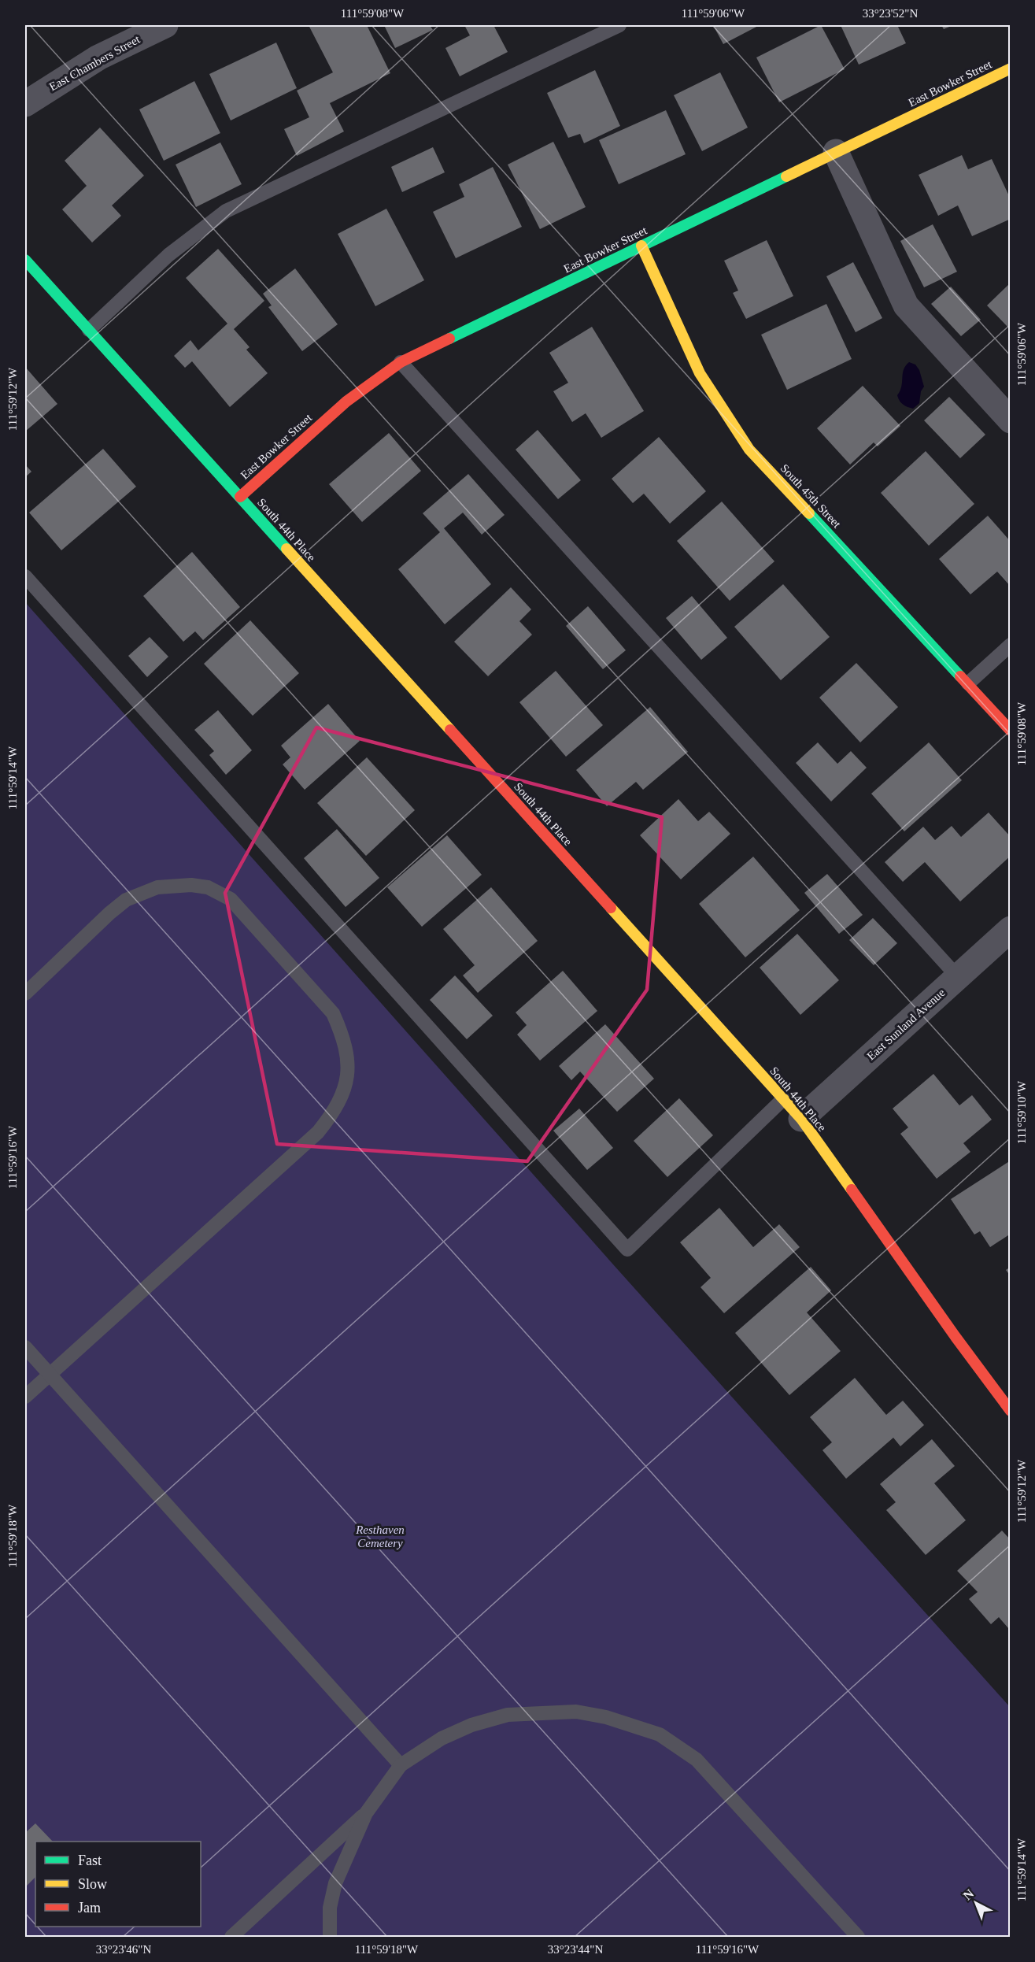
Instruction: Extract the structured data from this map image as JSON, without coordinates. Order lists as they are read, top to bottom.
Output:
{
  "streets": {
    "street": [
      "East Chambers Street",
      "East Bowker Street",
      "South 45th Street",
      "South 44th Place",
      "East Sunland Avenue"
    ]
  },
  "crossings": [
    ["East Bowker Street", "South 45th Street"],
    ["East Bowker Street", "South 44th Place"],
    ["South 44th Place", "East Sunland Avenue"]
  ],
  "parks": ["Resthaven Cemetery"],
  "legend": ["Fast", "Slow", "Jam"],
  "north": "top left",
  "coordinates": [
    "111°59'08\"W",
    "111°59'06\"W",
    "33°23'52\"N",
    "111°59'12\"W",
    "111°59'14\"W",
    "111°59'10\"W",
    "111°59'16\"W",
    "111°59'18\"W",
    "33°23'46\"N",
    "33°23'44\"N"
  ]
}
